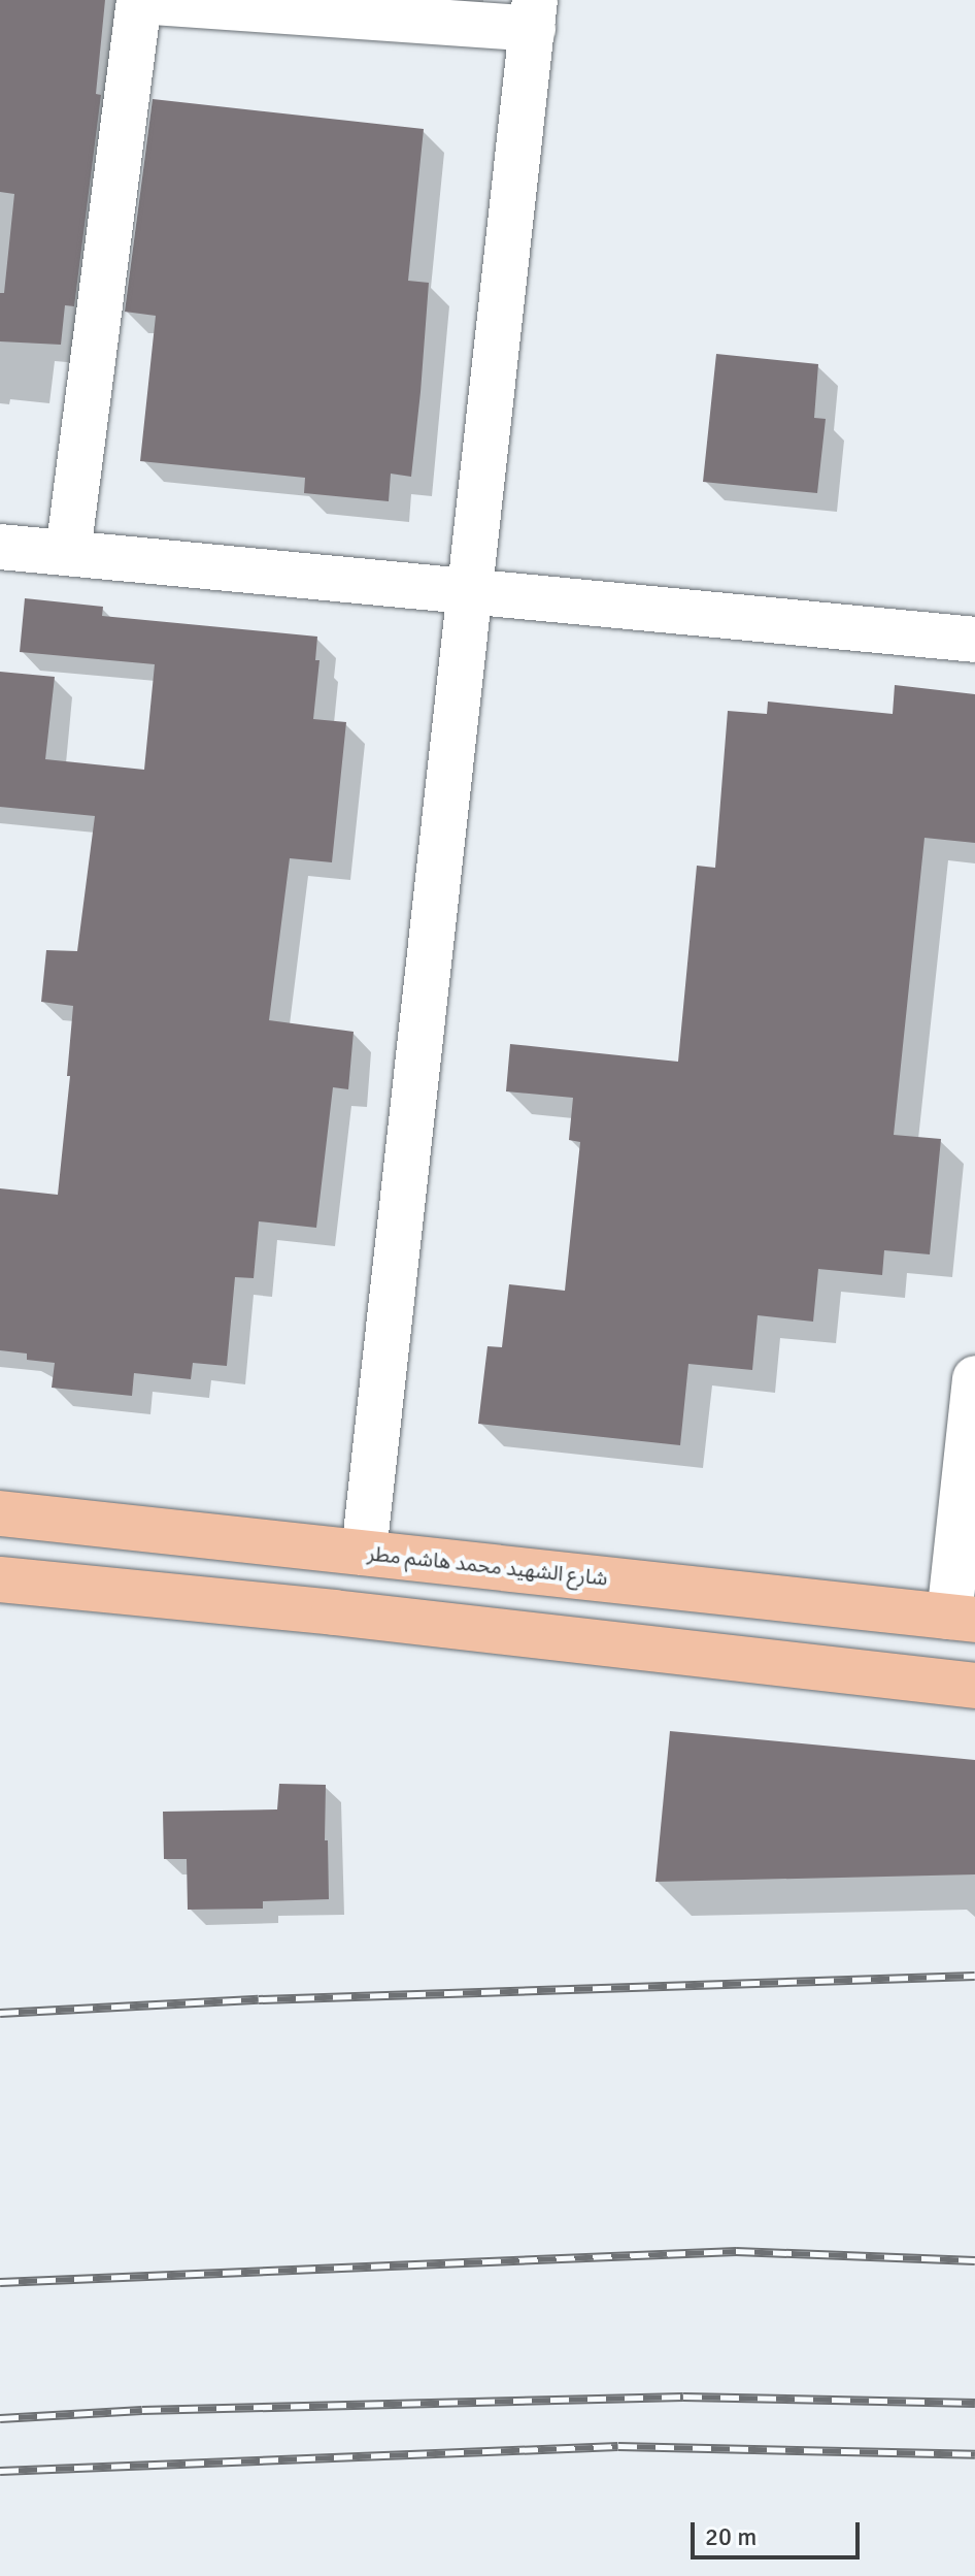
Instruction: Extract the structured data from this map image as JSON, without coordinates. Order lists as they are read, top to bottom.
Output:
{
  "streets": {
    "main road": ["شارع الشهيد محمد هاشم مطر"]
  },
  "scale_bar": "20 m"
}
